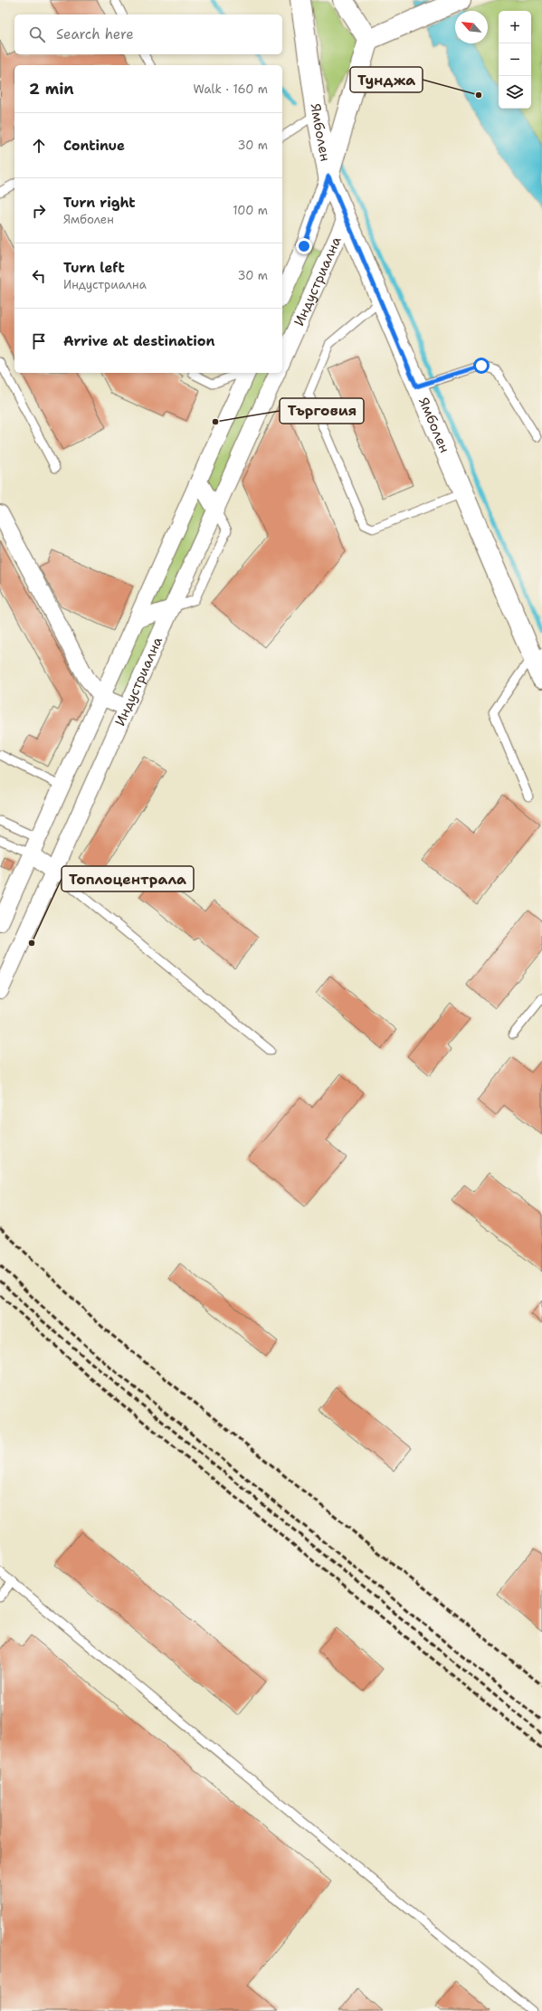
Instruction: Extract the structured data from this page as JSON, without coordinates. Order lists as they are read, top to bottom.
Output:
{
  "streets": {
    "main road": ["Ямболен"],
    "street": ["Индустриална"]
  },
  "crossings": [
    ["Ямболен", "Индустриална"]
  ],
  "places": ["Тунджа", "Търговия", "Топлоцентрала"],
  "north": "top left",
  "page": {
    "map_buttons": ["+", "−"],
    "search": "Search here",
    "heading": ["2 min", "Walk · 160 m"],
    "list": [
      ["Continue", "30 m"],
      ["Turn right", "Ямболен", "100 m"],
      ["Turn left", "Индустриална", "30 m"],
      "Arrive at destination"
    ]
  }
}
